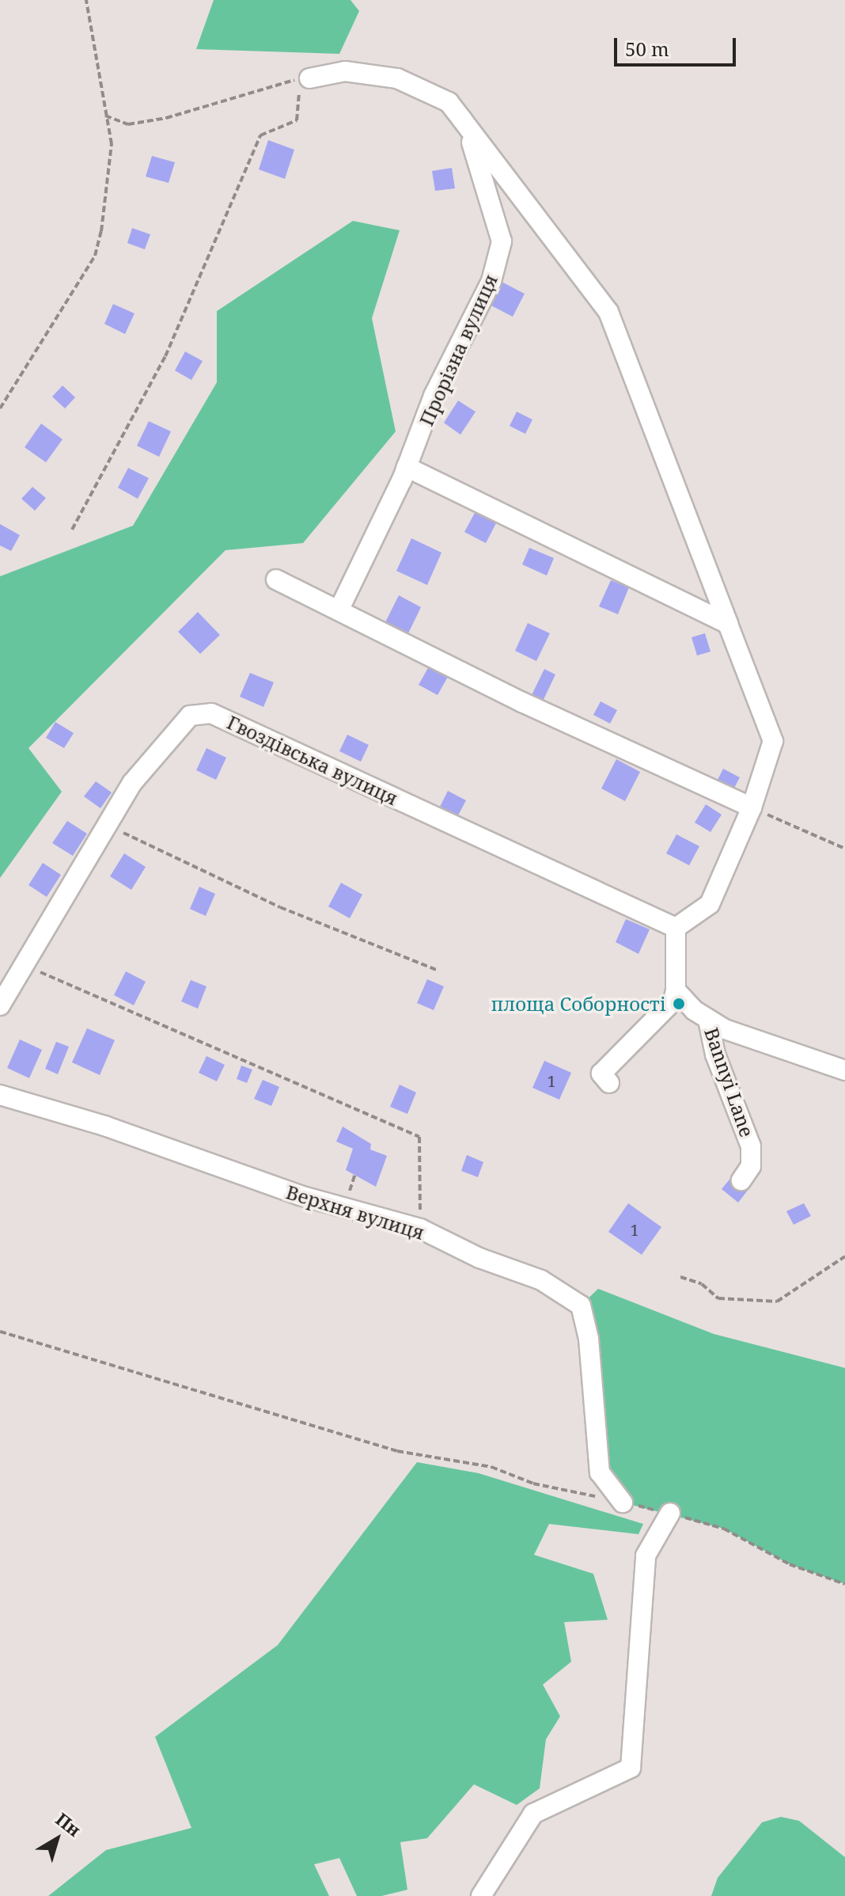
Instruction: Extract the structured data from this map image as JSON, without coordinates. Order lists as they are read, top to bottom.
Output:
{
  "streets": {
    "street": [
      "Прорізна вулиця",
      "Гвоздівська вулиця",
      "Bannyi Lane",
      "Верхня вулиця"
    ]
  },
  "places": ["площа Соборності"],
  "house_numbers": ["1", "1"],
  "scale_bar": "50 m",
  "north": "top right"
}
